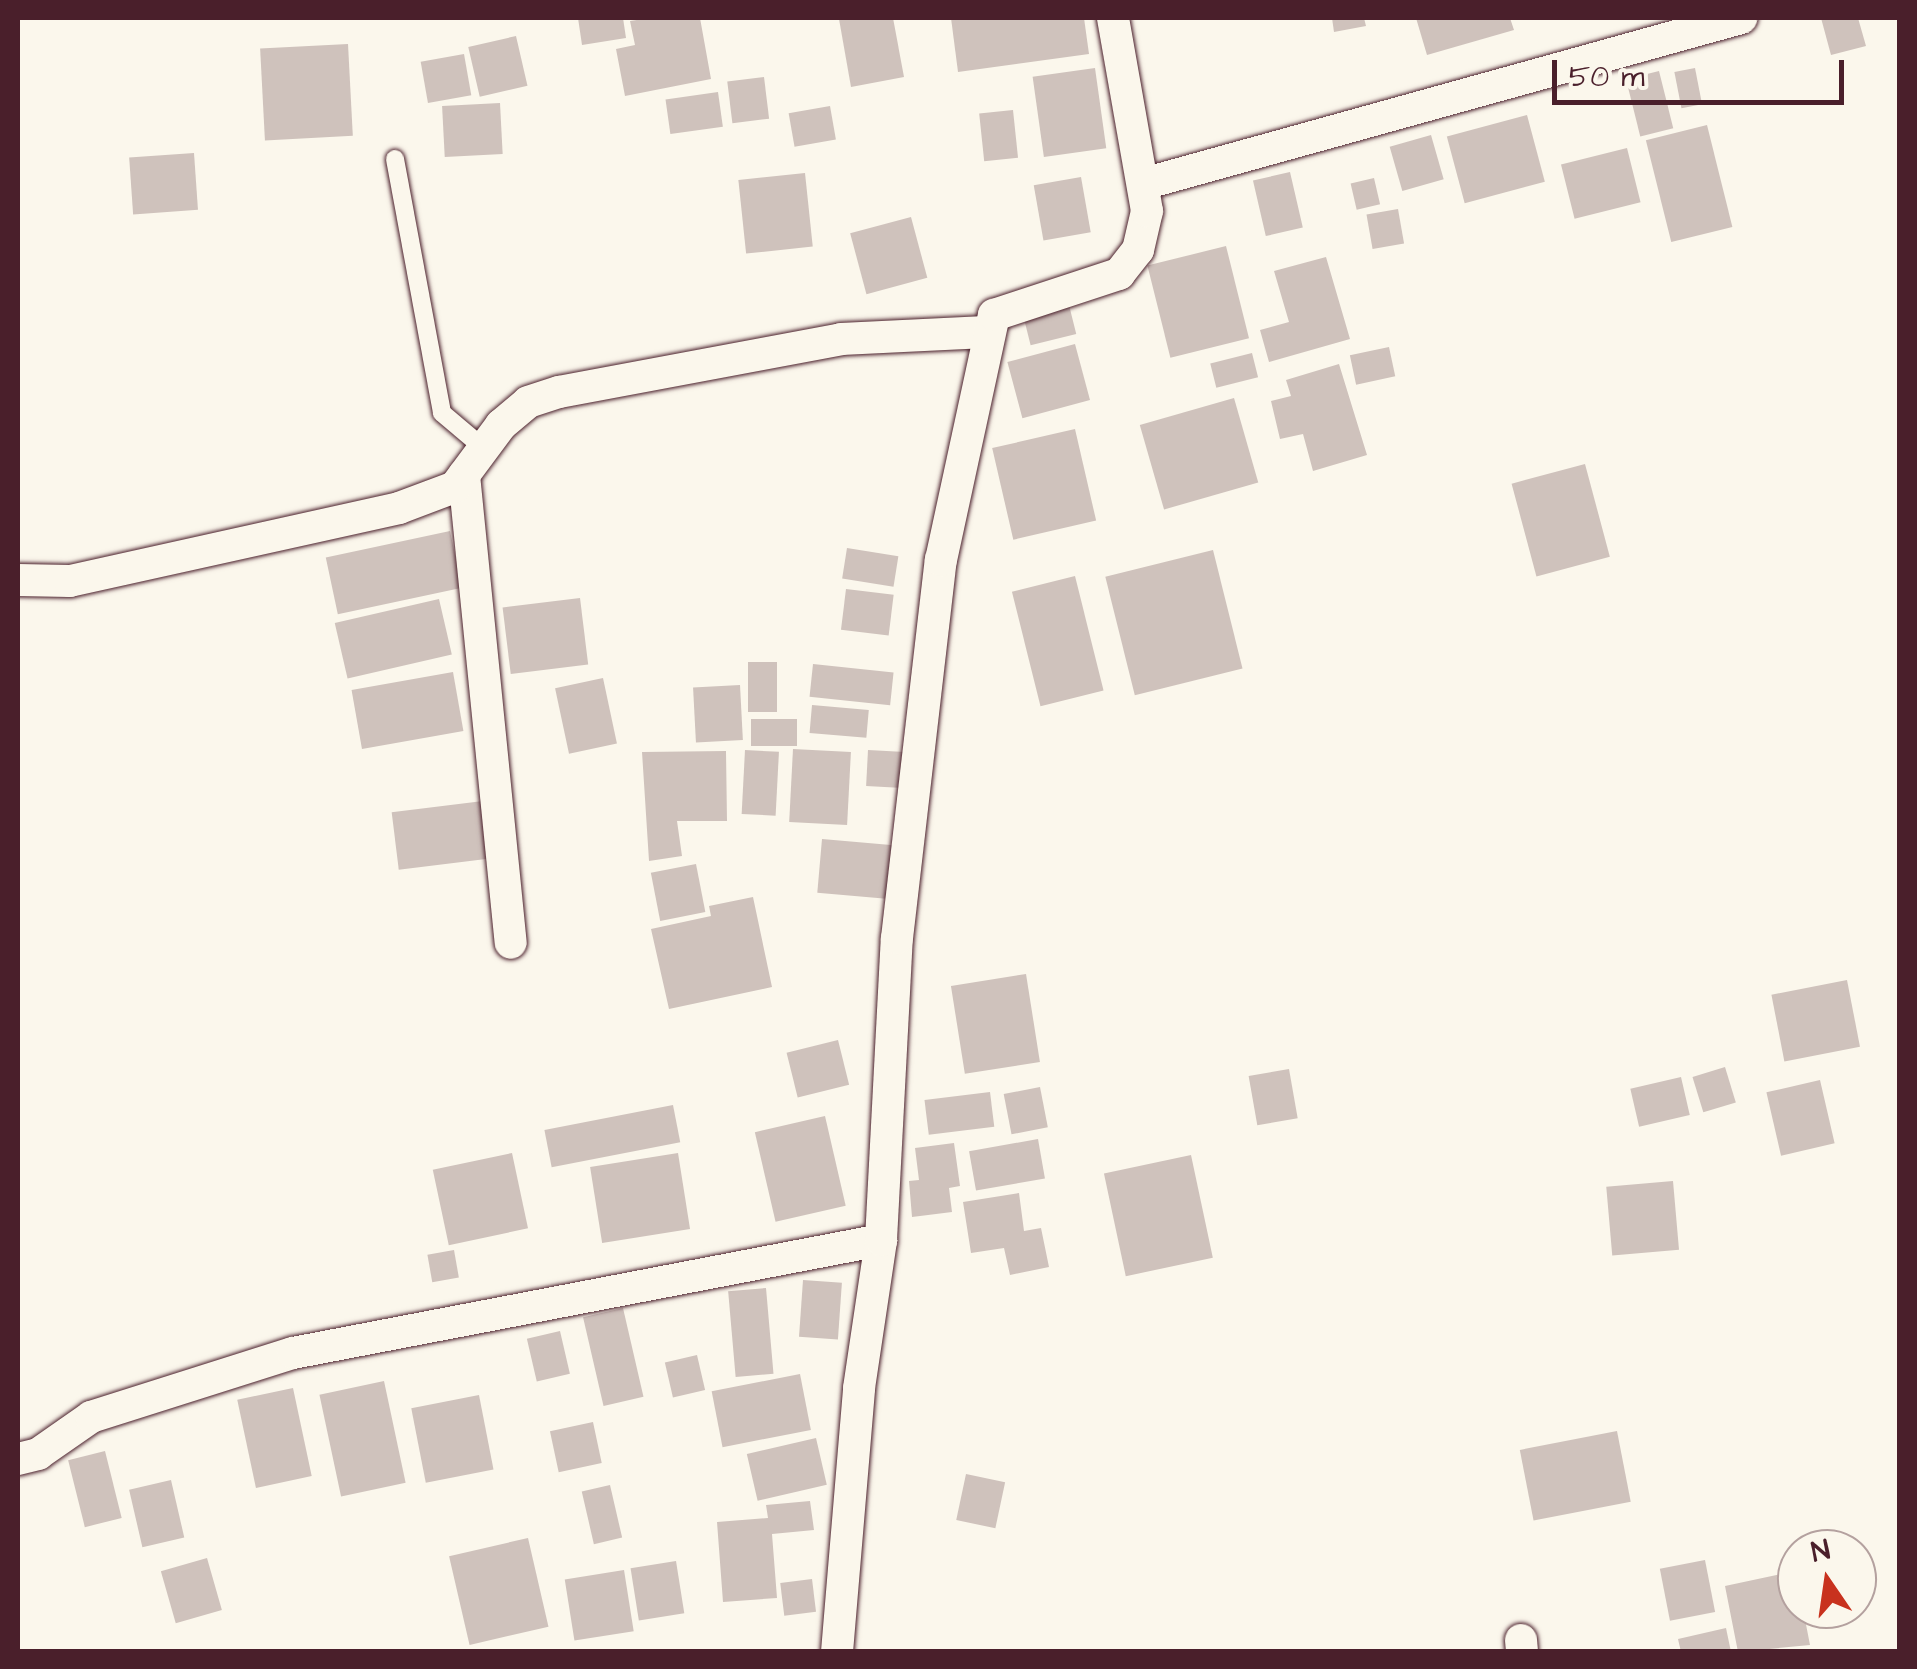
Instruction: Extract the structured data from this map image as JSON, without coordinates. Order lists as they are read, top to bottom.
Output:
{
  "scale_bar": "50 m",
  "north": "top"
}
